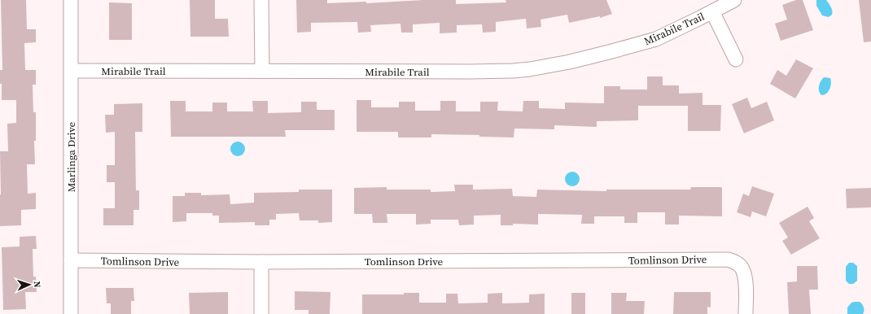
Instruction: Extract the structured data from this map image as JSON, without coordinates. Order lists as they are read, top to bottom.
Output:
{
  "streets": {
    "street": ["Mirabile Trail", "Marlinga Drive", "Tomlinson Drive"]
  },
  "crossings": [
    ["Mirabile Trail", "Marlinga Drive"],
    ["Marlinga Drive", "Tomlinson Drive"]
  ],
  "north": "right"
}
